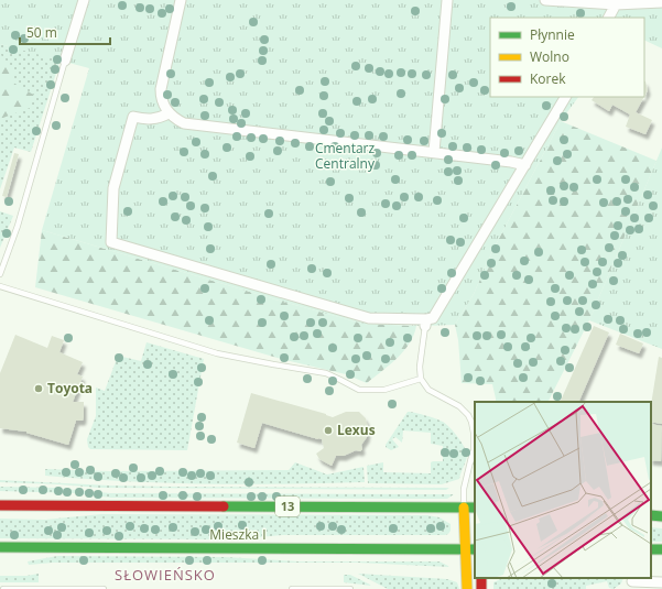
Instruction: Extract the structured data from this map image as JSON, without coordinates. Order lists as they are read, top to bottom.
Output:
{
  "streets": {
    "main road": ["13", "Mieszka I"]
  },
  "districts": ["SŁOWIEŃSKO"],
  "parks": ["Cmentarz Centralny"],
  "places": ["Toyota", "Lexus"],
  "legend": ["Płynnie", "Wolno", "Korek"],
  "scale_bar": "50 m"
}
